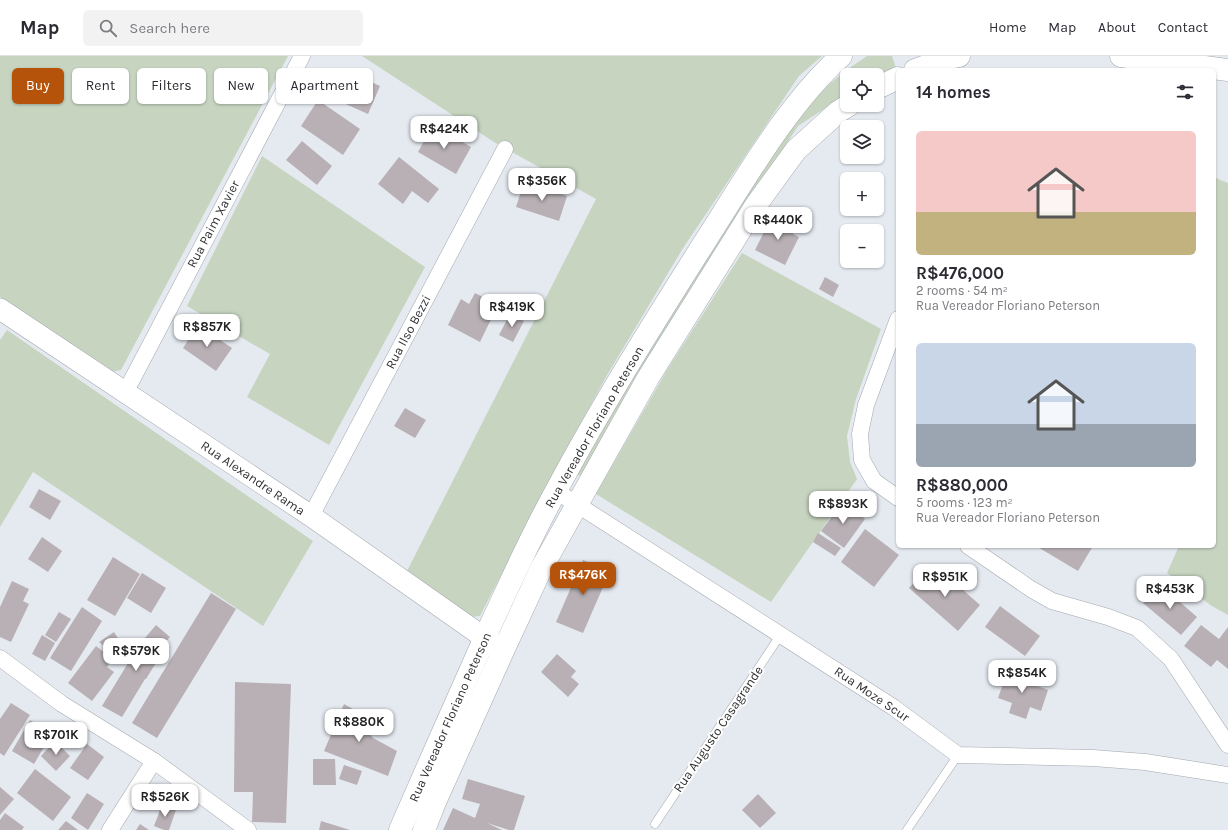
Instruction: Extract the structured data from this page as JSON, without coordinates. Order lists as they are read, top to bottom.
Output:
{
  "streets": {
    "main road": ["Rua Vereador Floriano Peterson"],
    "street": [
      "Rua Paim Xavier",
      "Rua Ilso Bezzi",
      "Rua Alexandre Rama",
      "Rua Moze Scur"
    ],
    "lane": ["Rua Augusto Casagrande"]
  },
  "crossings": [
    ["Rua Paim Xavier", "Rua Alexandre Rama"],
    ["Rua Ilso Bezzi", "Rua Alexandre Rama"],
    ["Rua Vereador Floriano Peterson", "Rua Alexandre Rama"],
    ["Rua Vereador Floriano Peterson", "Rua Moze Scur"],
    ["Rua Moze Scur", "Rua Augusto Casagrande"]
  ],
  "page": {
    "header": "Map",
    "search": "Search here",
    "nav": [
      "Home",
      "Map",
      "About",
      "Contact"
    ],
    "map_buttons": ["+", "−"],
    "chip": [
      "Buy",
      "Rent",
      "Filters",
      "New",
      "Apartment"
    ],
    "heading": "14 homes",
    "price": [
      "R$424K",
      "R$356K",
      "R$440K",
      "R$419K",
      "R$857K",
      "R$893K",
      "R$476K",
      "R$951K",
      "R$453K",
      "R$579K",
      "R$854K",
      "R$880K",
      "R$701K",
      "R$526K"
    ],
    "list": [
      {
        "name": "R$476,000",
        "note": "2 rooms · 54 m² · Rua Vereador Floriano Peterson"
      },
      {
        "name": "R$880,000",
        "note": "5 rooms · 123 m² · Rua Vereador Floriano Peterson"
      }
    ]
  }
}
